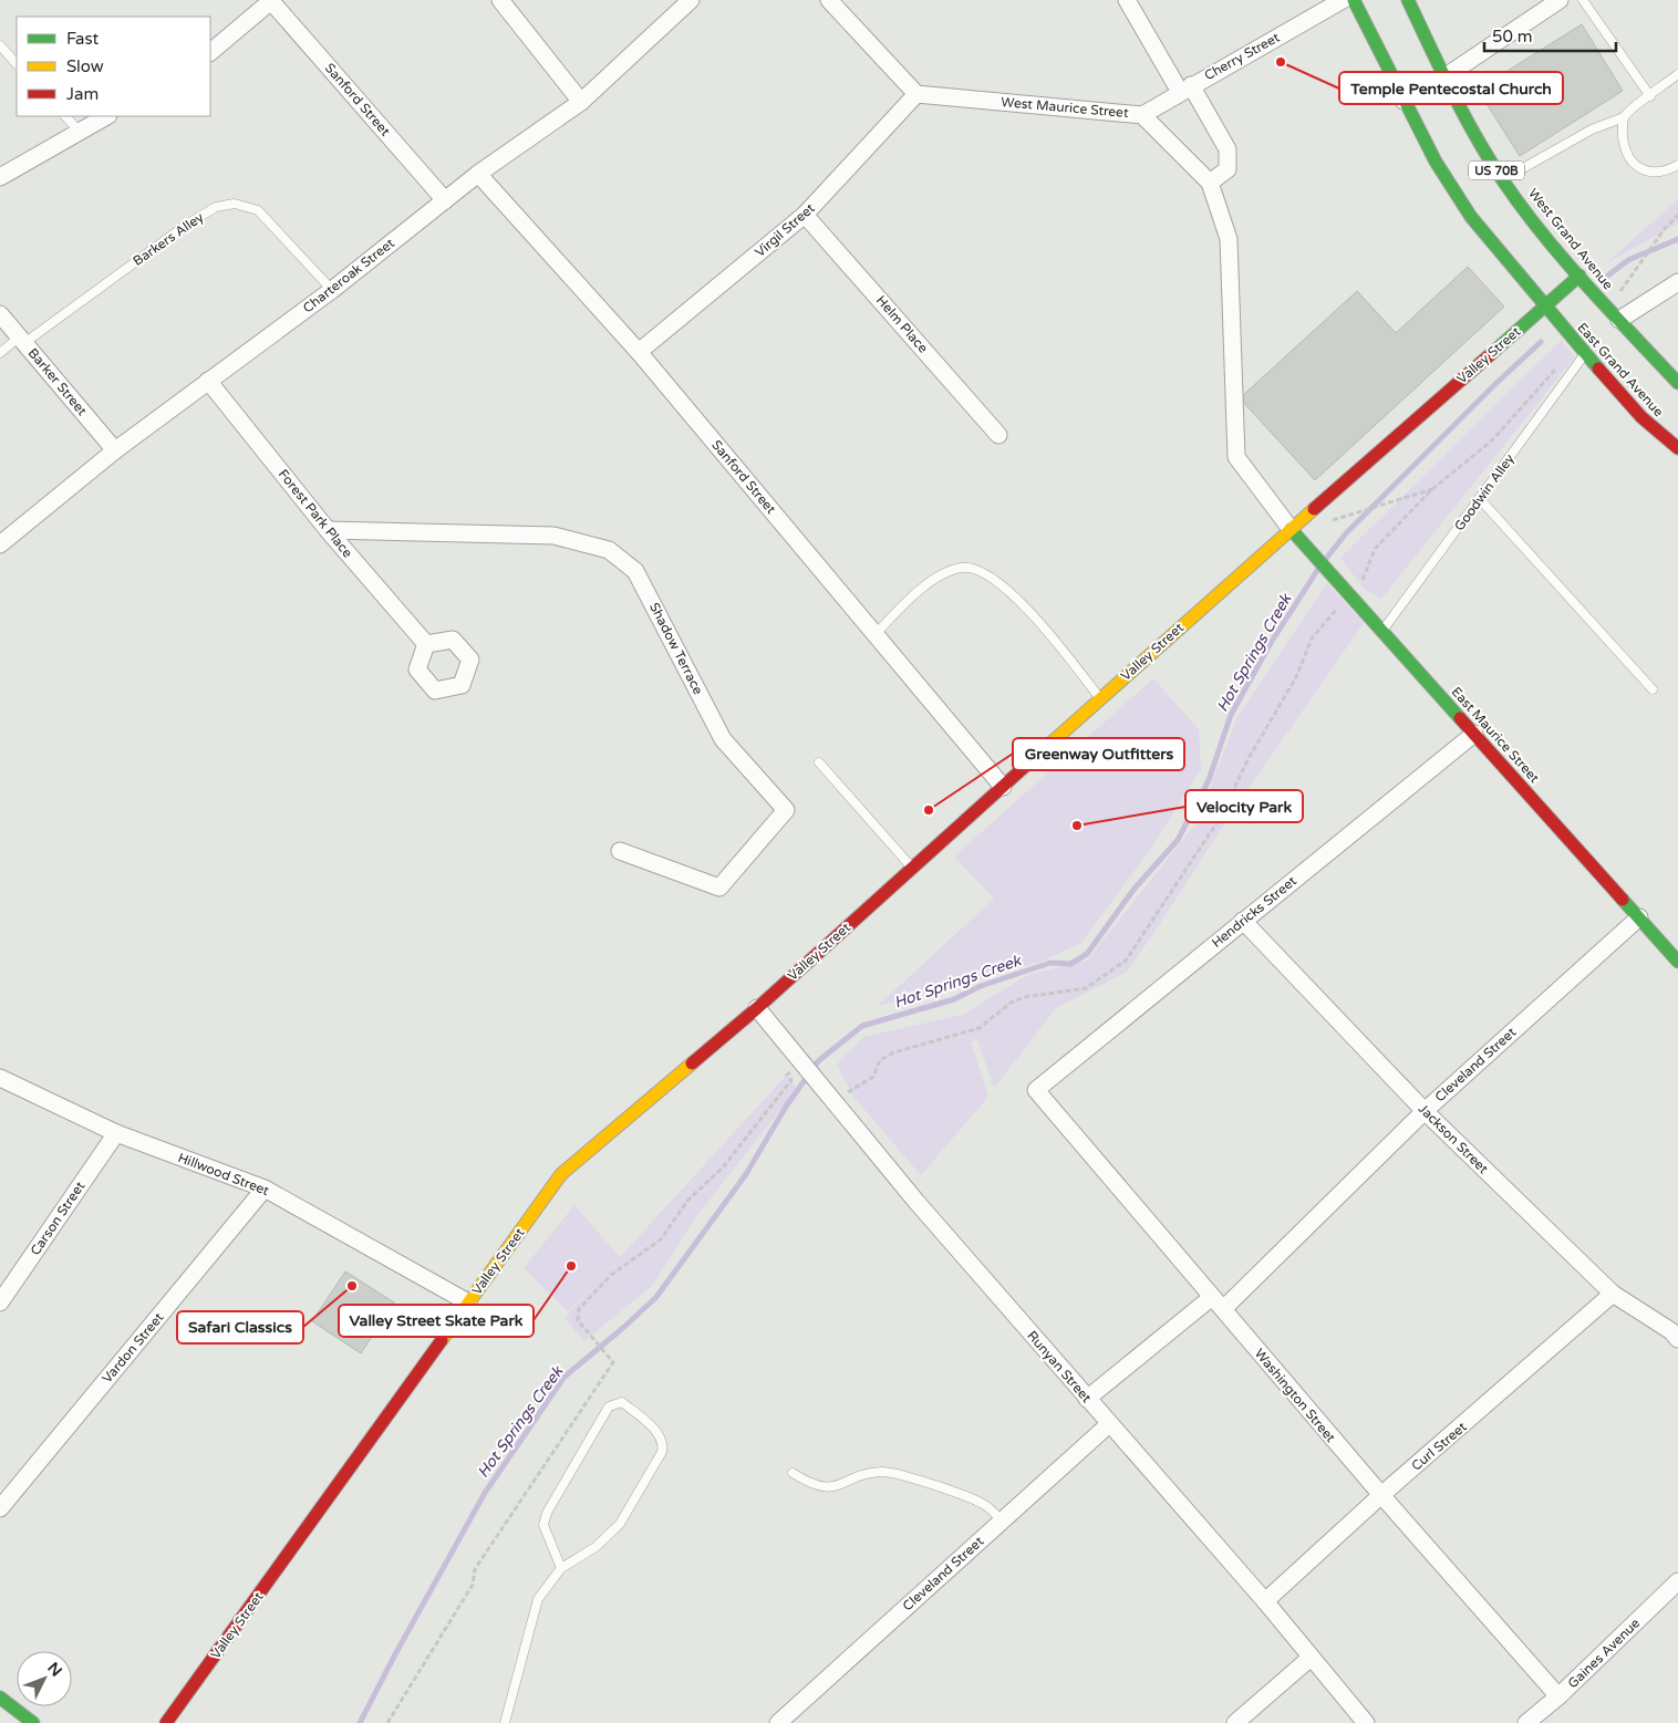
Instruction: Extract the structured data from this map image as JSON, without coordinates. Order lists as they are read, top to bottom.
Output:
{
  "streets": {
    "street": [
      "Cherry Street",
      "Sanford Street",
      "West Maurice Street",
      "US 70B",
      "Virgil Street",
      "West Grand Avenue",
      "Charteroak Street",
      "Helm Place",
      "Valley Street",
      "East Grand Avenue",
      "Barker Street",
      "Forest Park Place",
      "Shadow Terrace",
      "East Maurice Street",
      "Hendricks Street",
      "Cleveland Street",
      "Jackson Street",
      "Hillwood Street",
      "Carson Street",
      "Vardon Street",
      "Runyan Street",
      "Washington Street",
      "Curl Street",
      "Gaines Avenue"
    ],
    "lane": ["Barkers Alley", "Goodwin Alley"]
  },
  "crossings": [
    ["Cherry Street", "West Maurice Street"],
    ["Sanford Street", "Virgil Street"],
    ["Sanford Street", "Charteroak Street"],
    ["Sanford Street", "Valley Street"],
    ["West Maurice Street", "Virgil Street"],
    ["West Maurice Street", "Valley Street"],
    ["West Maurice Street", "East Maurice Street"],
    ["US 70B", "West Grand Avenue"],
    ["US 70B", "Valley Street"],
    ["US 70B", "East Grand Avenue"],
    ["Virgil Street", "Helm Place"],
    ["Barkers Alley", "Charteroak Street"],
    ["Barkers Alley", "Barker Street"],
    ["West Grand Avenue", "Valley Street"],
    ["Charteroak Street", "Barker Street"],
    ["Charteroak Street", "Forest Park Place"],
    ["Valley Street", "East Grand Avenue"],
    ["Valley Street", "East Maurice Street"],
    ["Valley Street", "Hillwood Street"],
    ["Valley Street", "Runyan Street"],
    ["East Grand Avenue", "Goodwin Alley"],
    ["Goodwin Alley", "East Maurice Street"],
    ["Forest Park Place", "Shadow Terrace"],
    ["East Maurice Street", "Hendricks Street"],
    ["East Maurice Street", "Cleveland Street"],
    ["Hendricks Street", "Jackson Street"],
    ["Hendricks Street", "Washington Street"],
    ["Cleveland Street", "Jackson Street"],
    ["Cleveland Street", "Runyan Street"],
    ["Cleveland Street", "Washington Street"],
    ["Jackson Street", "Curl Street"],
    ["Hillwood Street", "Carson Street"],
    ["Hillwood Street", "Vardon Street"],
    ["Runyan Street", "Curl Street"],
    ["Washington Street", "Curl Street"],
    ["Washington Street", "Gaines Avenue"]
  ],
  "water": ["Hot Springs Creek"],
  "places": [
    "Temple Pentecostal Church",
    "Greenway Outfitters",
    "Velocity Park",
    "Valley Street Skate Park",
    "Safari Classics"
  ],
  "legend": ["Fast", "Slow", "Jam"],
  "scale_bar": "50 m",
  "north": "top right"
}
